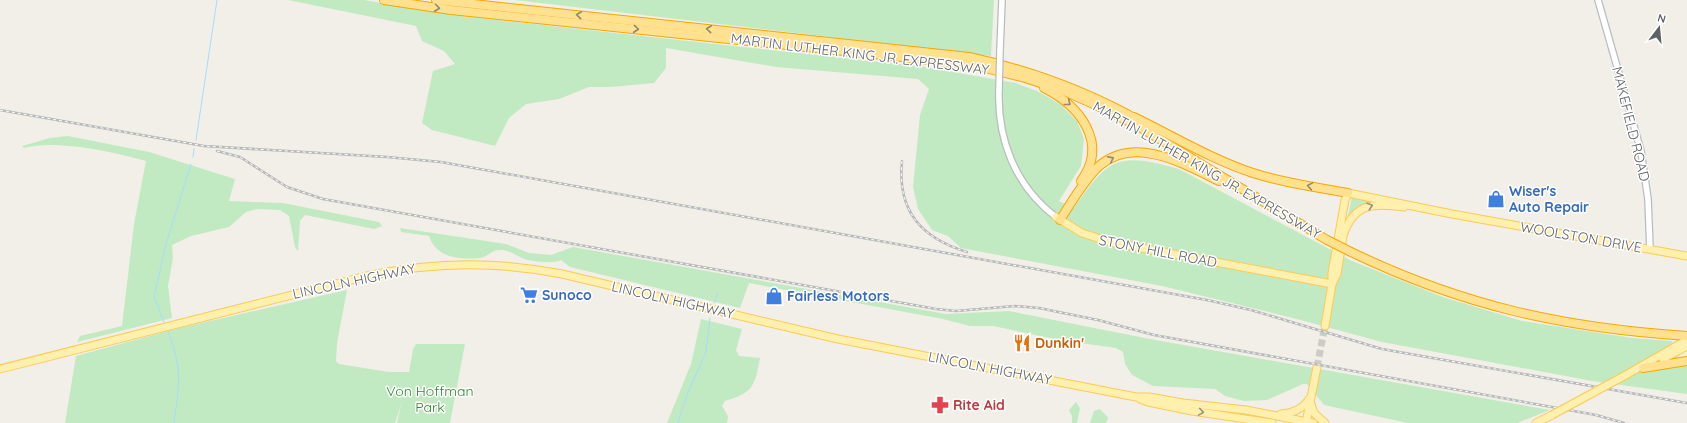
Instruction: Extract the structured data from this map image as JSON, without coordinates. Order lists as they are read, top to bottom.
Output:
{
  "streets": {
    "highway": ["MARTIN LUTHER KING JR. EXPRESSWAY"],
    "main road": ["WOOLSTON DRIVE", "STONY HILL ROAD", "LINCOLN HIGHWAY"],
    "street": ["MAKEFIELD ROAD"]
  },
  "crossings": [
    ["MAKEFIELD ROAD", "WOOLSTON DRIVE"],
    ["WOOLSTON DRIVE", "STONY HILL ROAD"]
  ],
  "parks": ["Von Hoffman Park"],
  "places": {
    "shop": ["Wiser's Auto Repair", "Fairless Motors"],
    "supermarket": ["Sunoco"],
    "restaurant": ["Dunkin'"],
    "pharmacy": ["Rite Aid"]
  },
  "north": "top"
}
